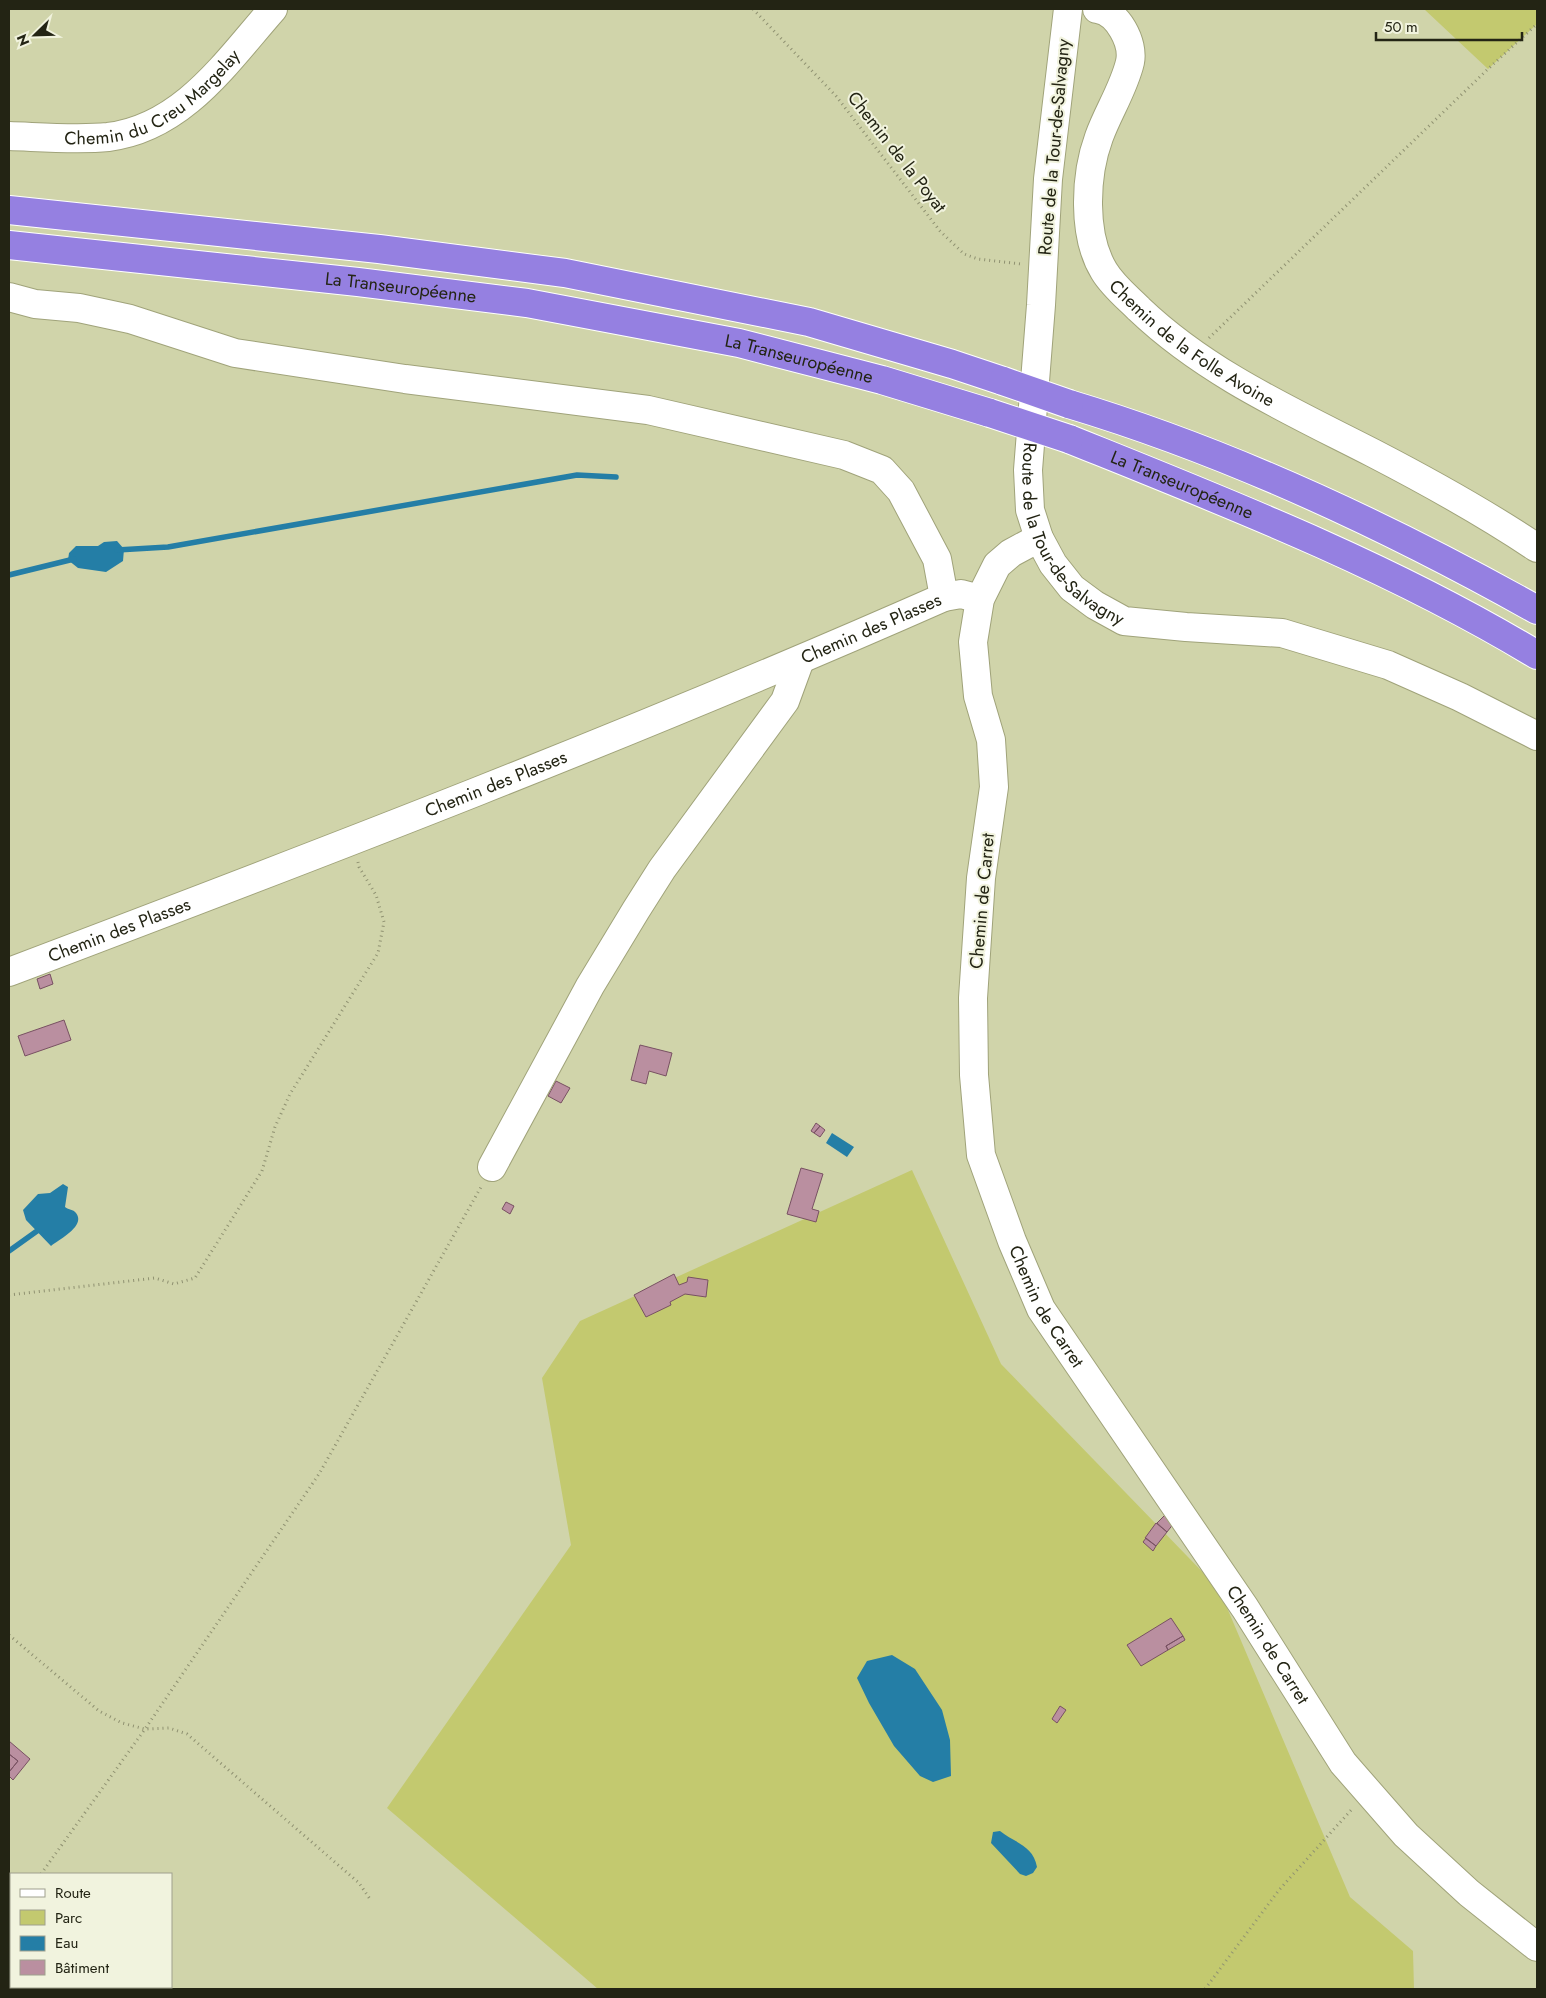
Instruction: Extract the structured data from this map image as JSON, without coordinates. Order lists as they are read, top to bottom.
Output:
{
  "streets": {
    "highway": ["La Transeuropéenne"],
    "street": [
      "Chemin du Creu Margelay",
      "Route de la Tour-de-Salvagny",
      "Chemin de la Folle Avoine",
      "Chemin des Plasses",
      "Chemin de Carret"
    ],
    "path": ["Chemin de la Poyat"]
  },
  "crossings": [
    ["Route de la Tour-de-Salvagny", "Chemin de la Poyat"],
    ["Route de la Tour-de-Salvagny", "Chemin de Carret"],
    ["Chemin des Plasses", "Chemin de Carret"]
  ],
  "legend": [
    "Route",
    "Parc",
    "Eau",
    "Bâtiment"
  ],
  "scale_bar": "50 m",
  "north": "bottom left"
}
